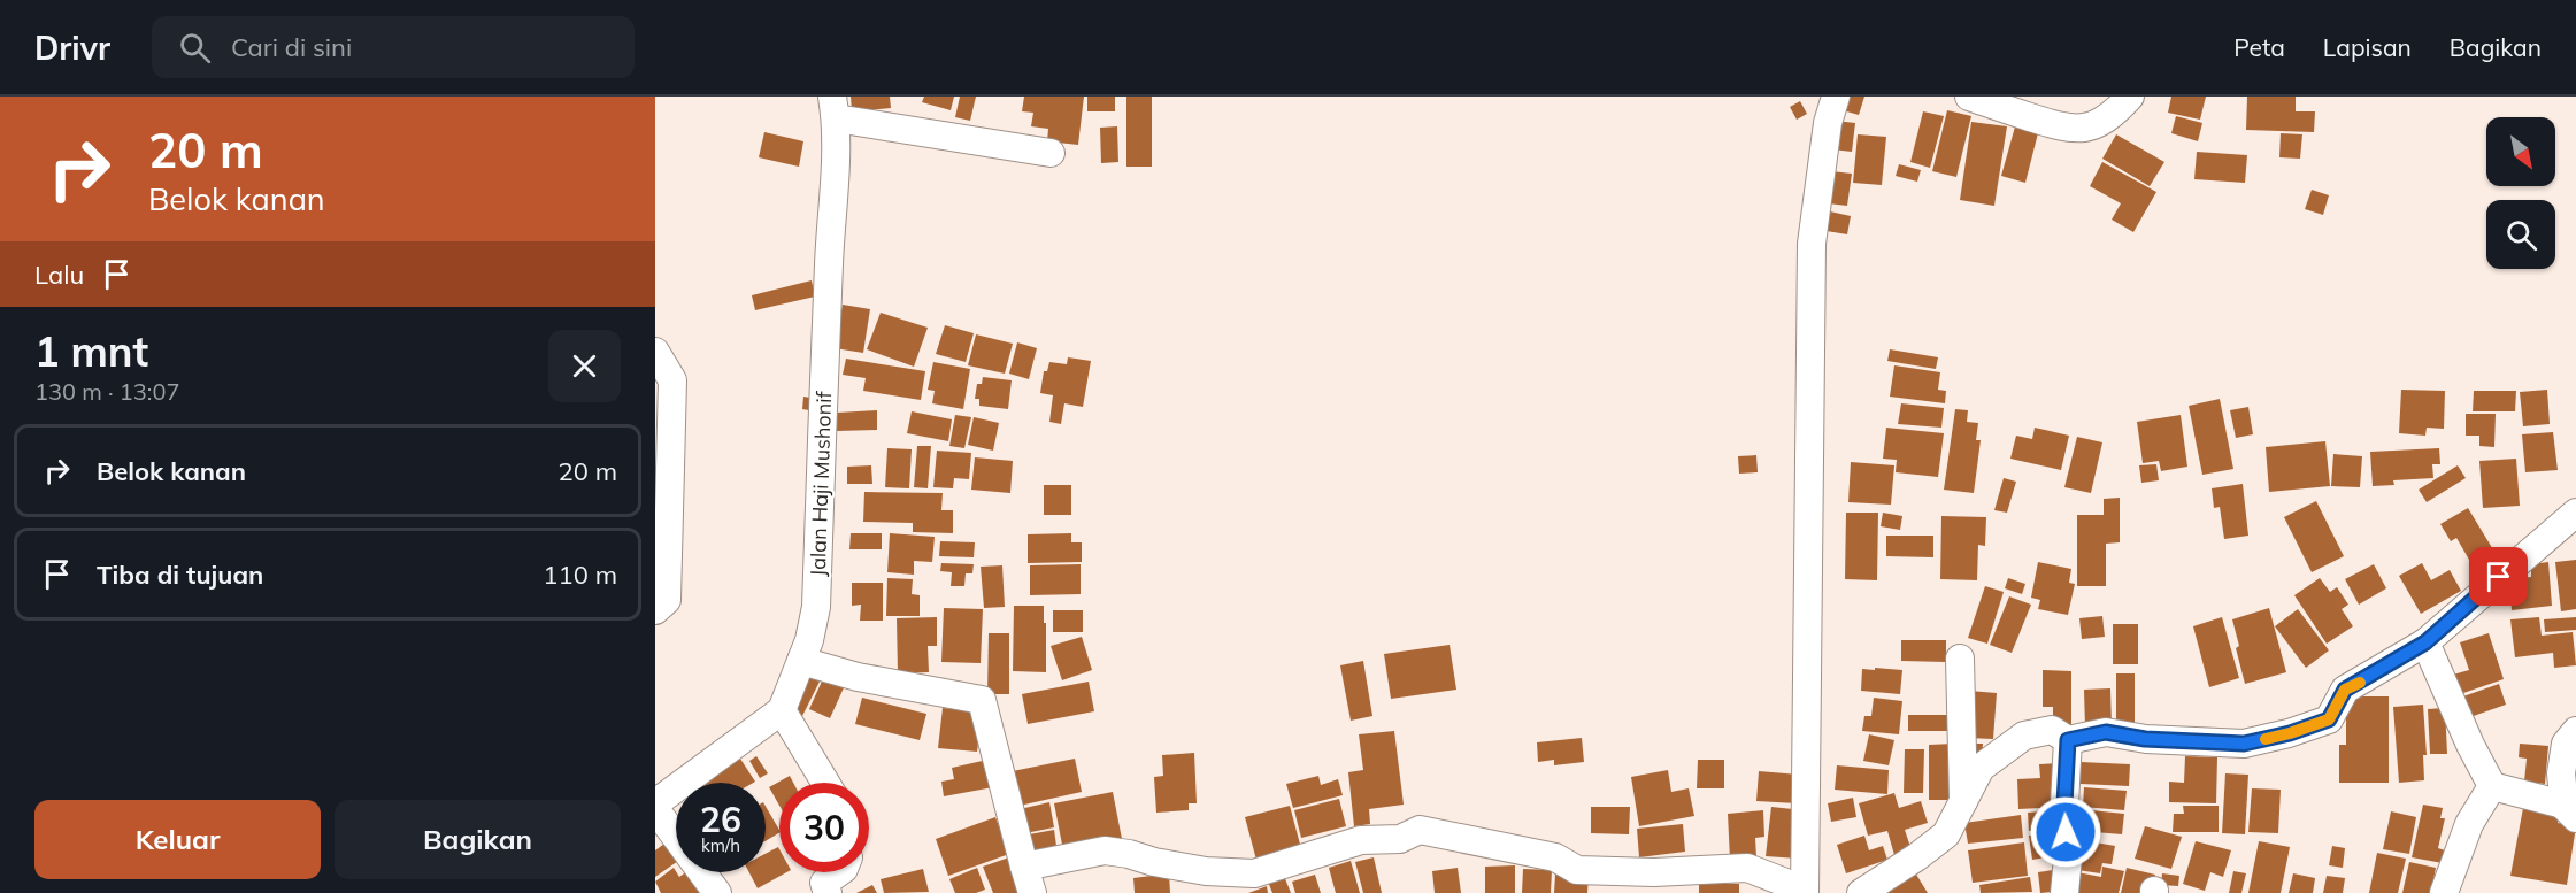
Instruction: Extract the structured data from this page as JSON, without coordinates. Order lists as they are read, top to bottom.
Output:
{
  "streets": {
    "street": ["Jalan Haji Mushonif"]
  },
  "north": "bottom right",
  "page": {
    "header": "Drivr",
    "search": "Cari di sini",
    "nav": ["Peta", "Lapisan", "Bagikan"],
    "turn": ["20 m", "Belok kanan"],
    "then": "Lalu",
    "heading": ["1 mnt", "130 m · 13:07"],
    "list": [
      {
        "name": "Belok kanan",
        "value": "20 m"
      },
      {
        "name": "Tiba di tujuan",
        "value": "110 m"
      }
    ],
    "speed": "26 km/h",
    "limit": "30",
    "buttons": ["Keluar", "Bagikan"]
  }
}
